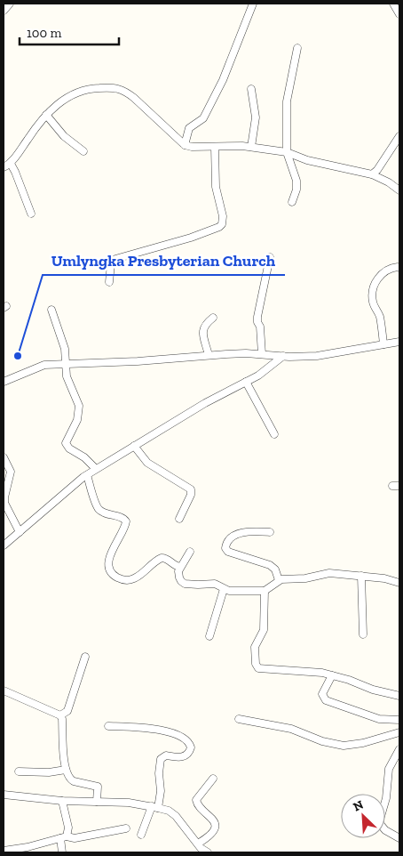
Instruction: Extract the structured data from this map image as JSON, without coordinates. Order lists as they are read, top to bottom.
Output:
{
  "places": ["Umlyngka Presbyterian Church"],
  "scale_bar": "100 m",
  "north": "top left"
}
